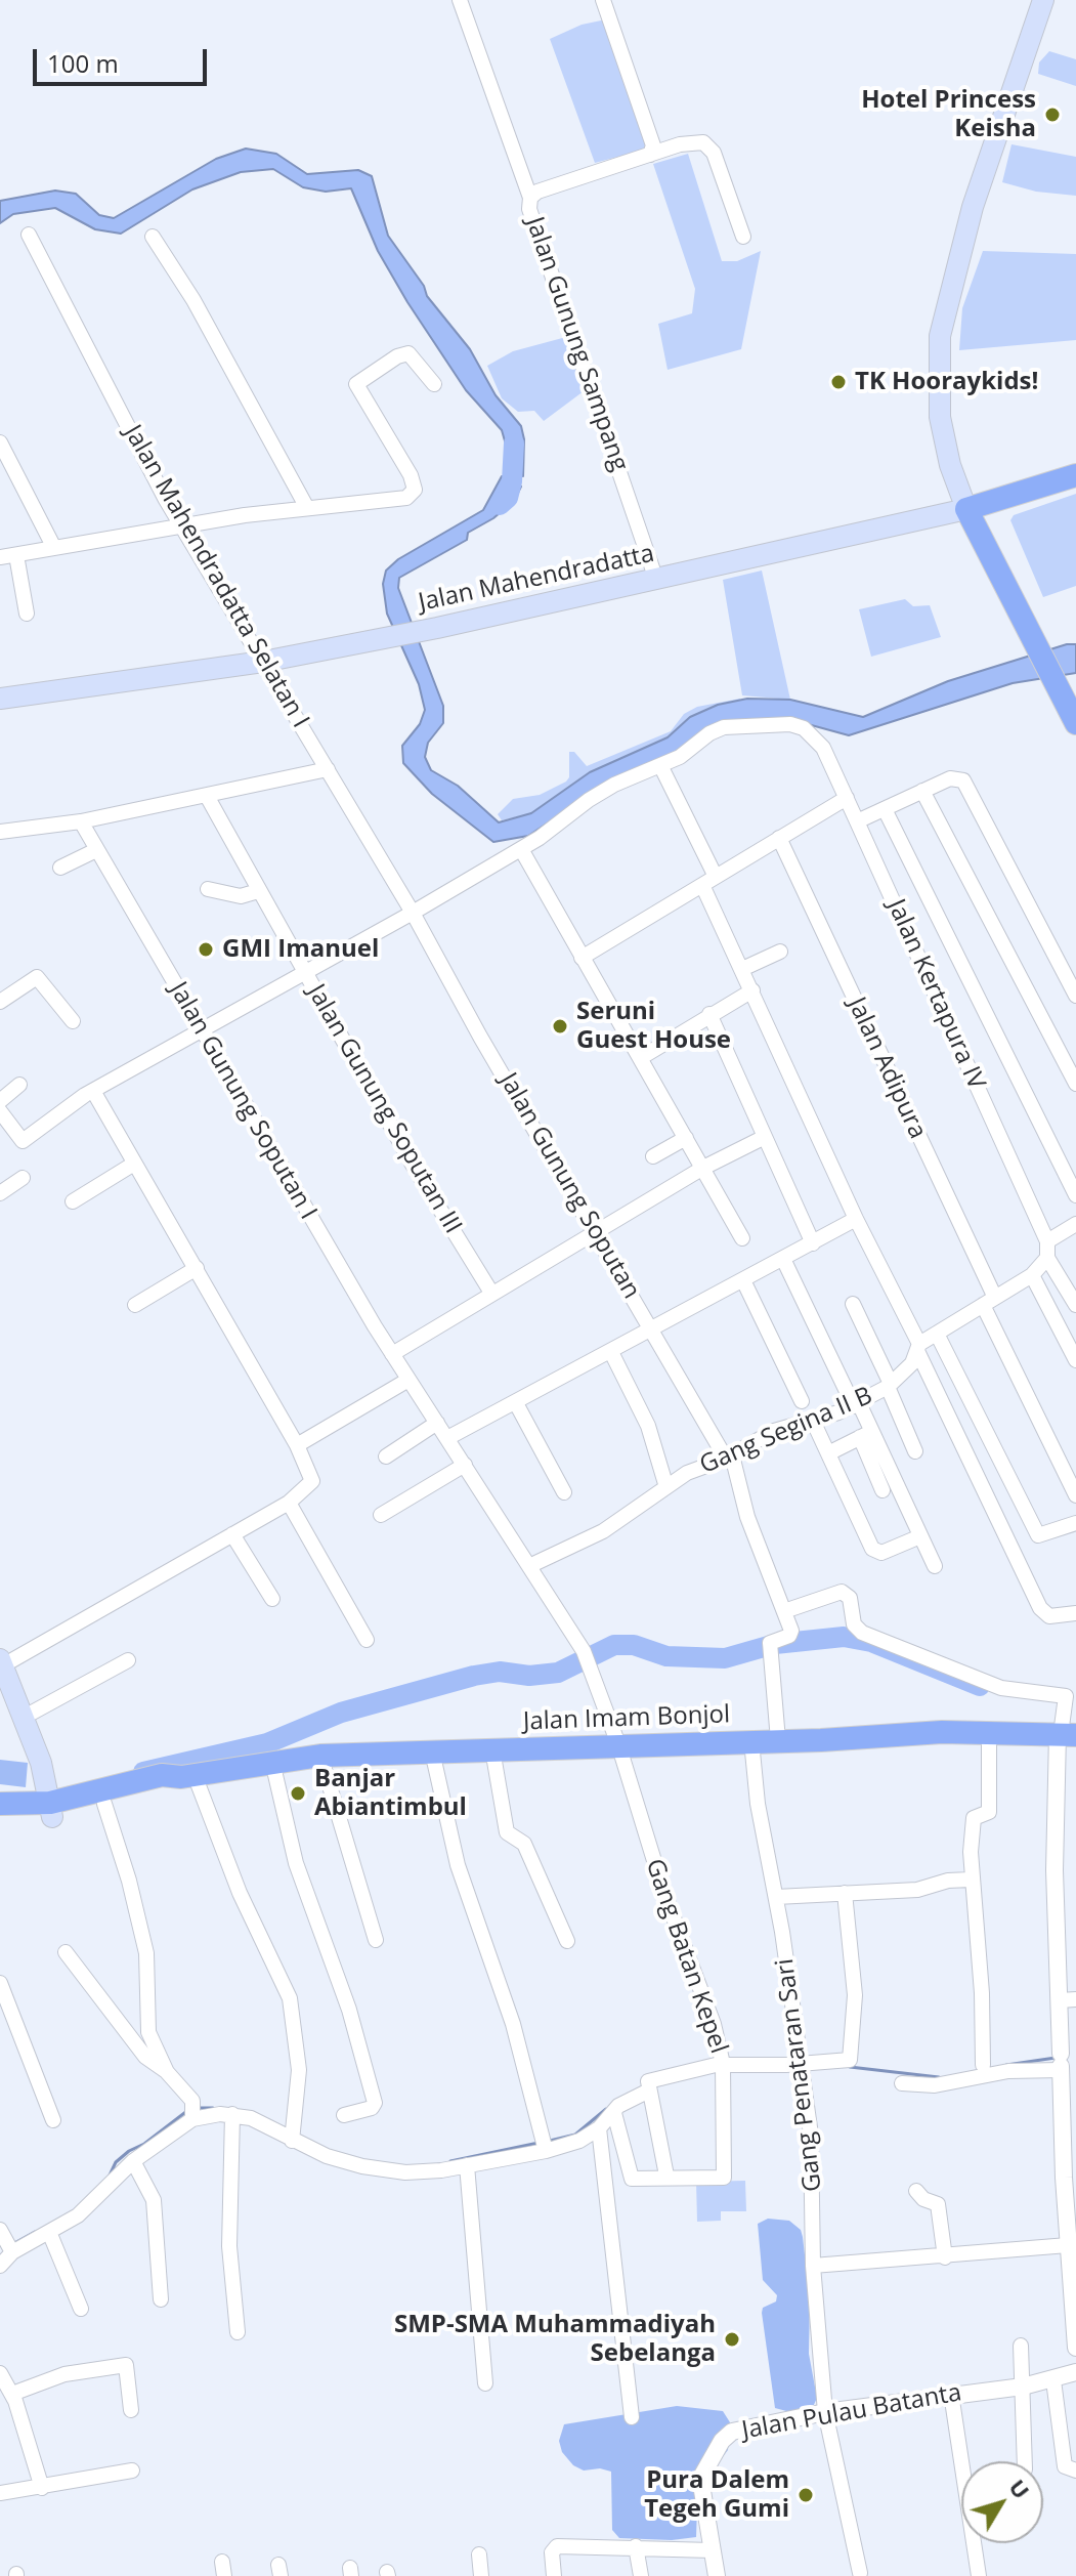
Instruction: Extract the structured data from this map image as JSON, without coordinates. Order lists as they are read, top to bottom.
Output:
{
  "streets": {
    "highway": ["Jalan Mahendradatta", "Jalan Imam Bonjol"],
    "street": [
      "Jalan Gunung Sampang",
      "Jalan Mahendradatta Selatan I",
      "Jalan Kertapura IV",
      "Jalan Adipura",
      "Jalan Gunung Soputan I",
      "Jalan Gunung Soputan III",
      "Jalan Gunung Soputan",
      "Gang Segina II B",
      "Gang Batan Kepel",
      "Gang Penataran Sari",
      "Jalan Pulau Batanta"
    ]
  },
  "crossings": [
    ["Jalan Gunung Sampang", "Jalan Mahendradatta"],
    ["Jalan Mahendradatta Selatan I", "Jalan Mahendradatta"],
    ["Jalan Mahendradatta Selatan I", "Jalan Gunung Soputan"],
    ["Jalan Adipura", "Gang Segina II B"],
    ["Jalan Gunung Soputan I", "Gang Segina II B"],
    ["Jalan Gunung Soputan I", "Gang Batan Kepel"],
    ["Jalan Gunung Soputan", "Gang Segina II B"],
    ["Gang Segina II B", "Gang Batan Kepel"],
    ["Jalan Imam Bonjol", "Gang Batan Kepel"],
    ["Jalan Imam Bonjol", "Gang Penataran Sari"],
    ["Gang Penataran Sari", "Jalan Pulau Batanta"]
  ],
  "places": [
    "Hotel Princess Keisha",
    "TK Hooraykids!",
    "GMI Imanuel",
    "Seruni Guest House",
    "Banjar Abiantimbul",
    "SMP-SMA Muhammadiyah Sebelanga",
    "Pura Dalem Tegeh Gumi"
  ],
  "scale_bar": "100 m",
  "north": "top right"
}
